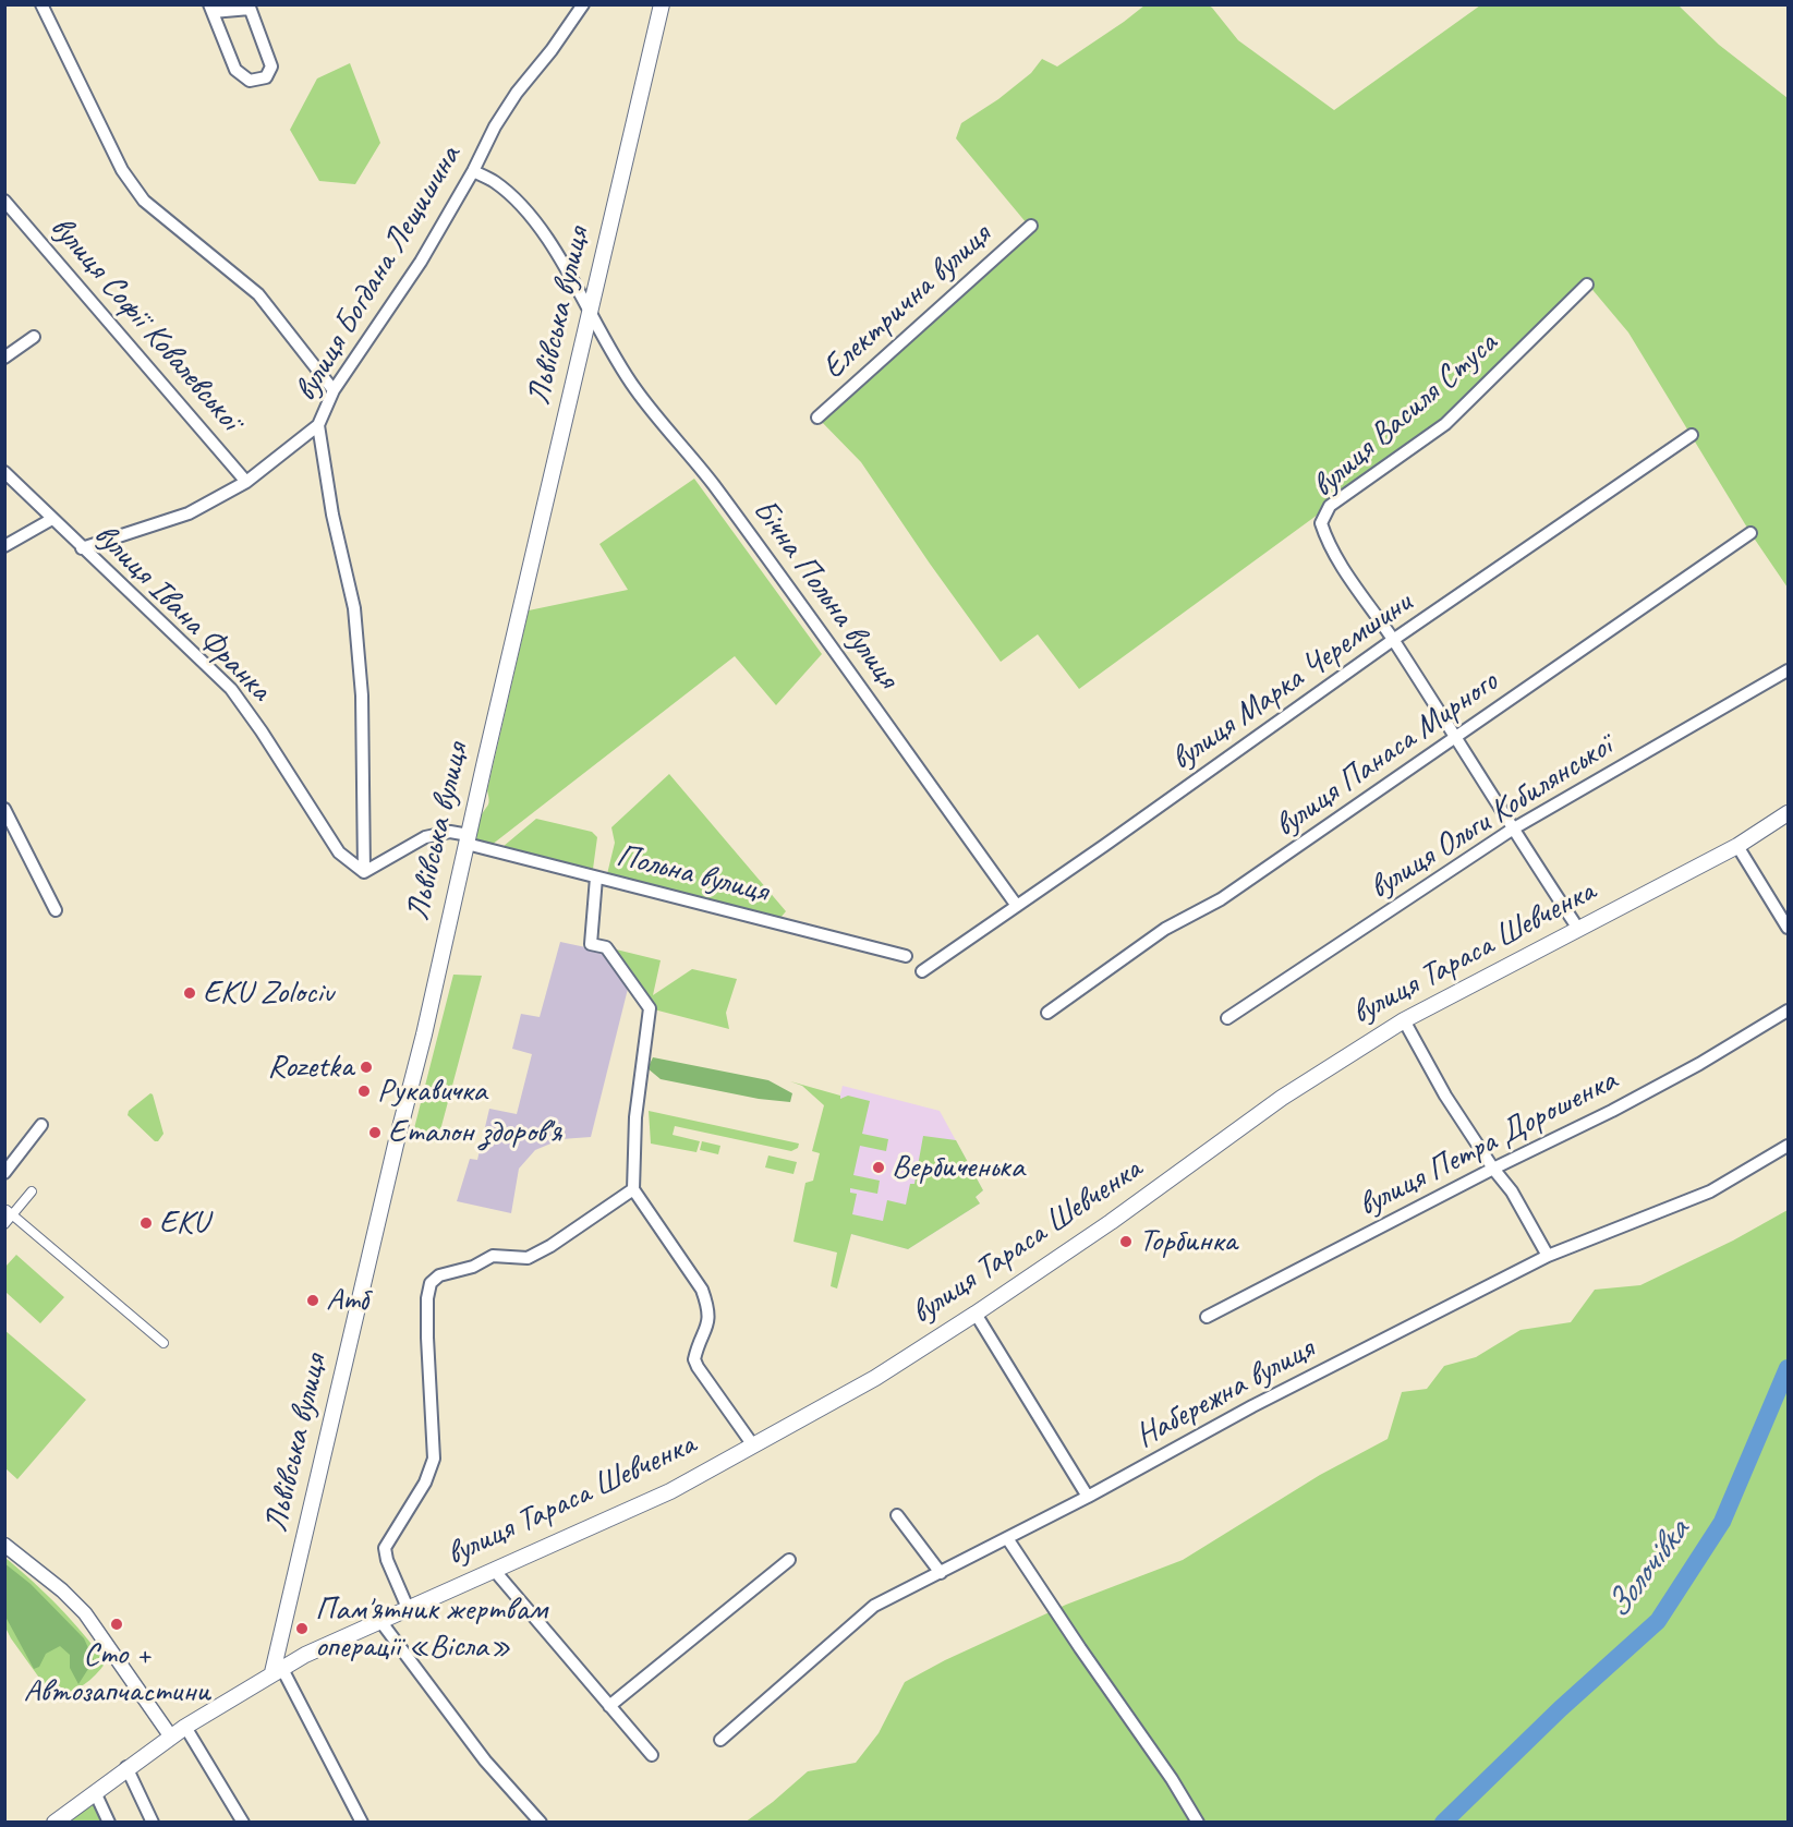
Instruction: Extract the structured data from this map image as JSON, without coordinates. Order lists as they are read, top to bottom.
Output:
{
  "streets": {
    "main road": ["Львівська вулиця", "вулиця Тараса Шевченка"],
    "street": [
      "вулиця Богдана Лещишина",
      "Електрична вулиця",
      "вулиця Софії Ковалевської",
      "вулиця Василя Стуса",
      "Бічна Польна вулиця",
      "вулиця Івана Франка",
      "вулиця Марка Черемшини",
      "вулиця Панаса Мирного",
      "вулиця Ольги Кобилянської",
      "Польна вулиця",
      "вулиця Петра Дорошенка",
      "Набережна вулиця"
    ]
  },
  "crossings": [
    ["вулиця Богдана Лещишина", "Бічна Польна вулиця"],
    ["вулиця Богдана Лещишина", "вулиця Івана Франка"],
    ["вулиця Богдана Лещишина", "Польна вулиця"],
    ["Львівська вулиця", "Бічна Польна вулиця"],
    ["Львівська вулиця", "Польна вулиця"],
    ["Львівська вулиця", "вулиця Тараса Шевченка"],
    ["вулиця Василя Стуса", "вулиця Марка Черемшини"],
    ["вулиця Василя Стуса", "вулиця Панаса Мирного"],
    ["вулиця Василя Стуса", "вулиця Ольги Кобилянської"],
    ["вулиця Василя Стуса", "вулиця Тараса Шевченка"],
    ["Бічна Польна вулиця", "вулиця Марка Черемшини"],
    ["вулиця Івана Франка", "Польна вулиця"]
  ],
  "water": ["Золочівка"],
  "places": [
    "EKU Zolociv",
    "Rozetka",
    "Рукавичка",
    "Еталон здоров'я",
    "Вербиченька",
    "EKU",
    "Торбинка",
    "Атб",
    "Сто + Автозапчастини",
    "Пам'ятник жертвам операції «Вісла»"
  ]
}
